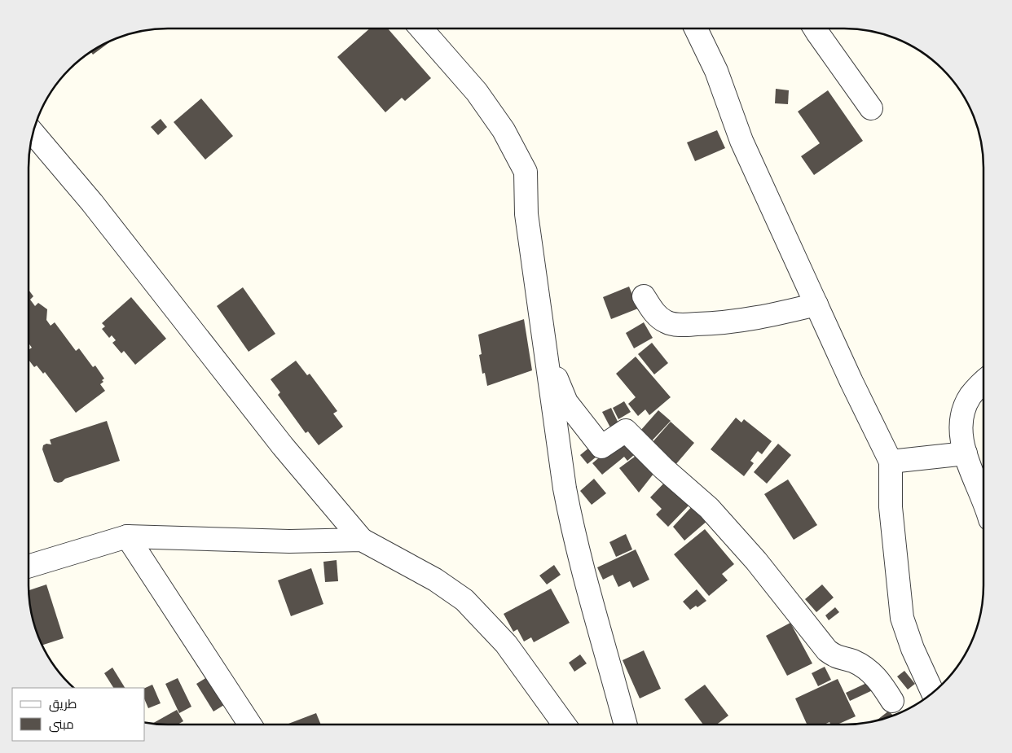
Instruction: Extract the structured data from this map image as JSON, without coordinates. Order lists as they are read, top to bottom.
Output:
{
  "legend": ["طريق", "مبنى"]
}
